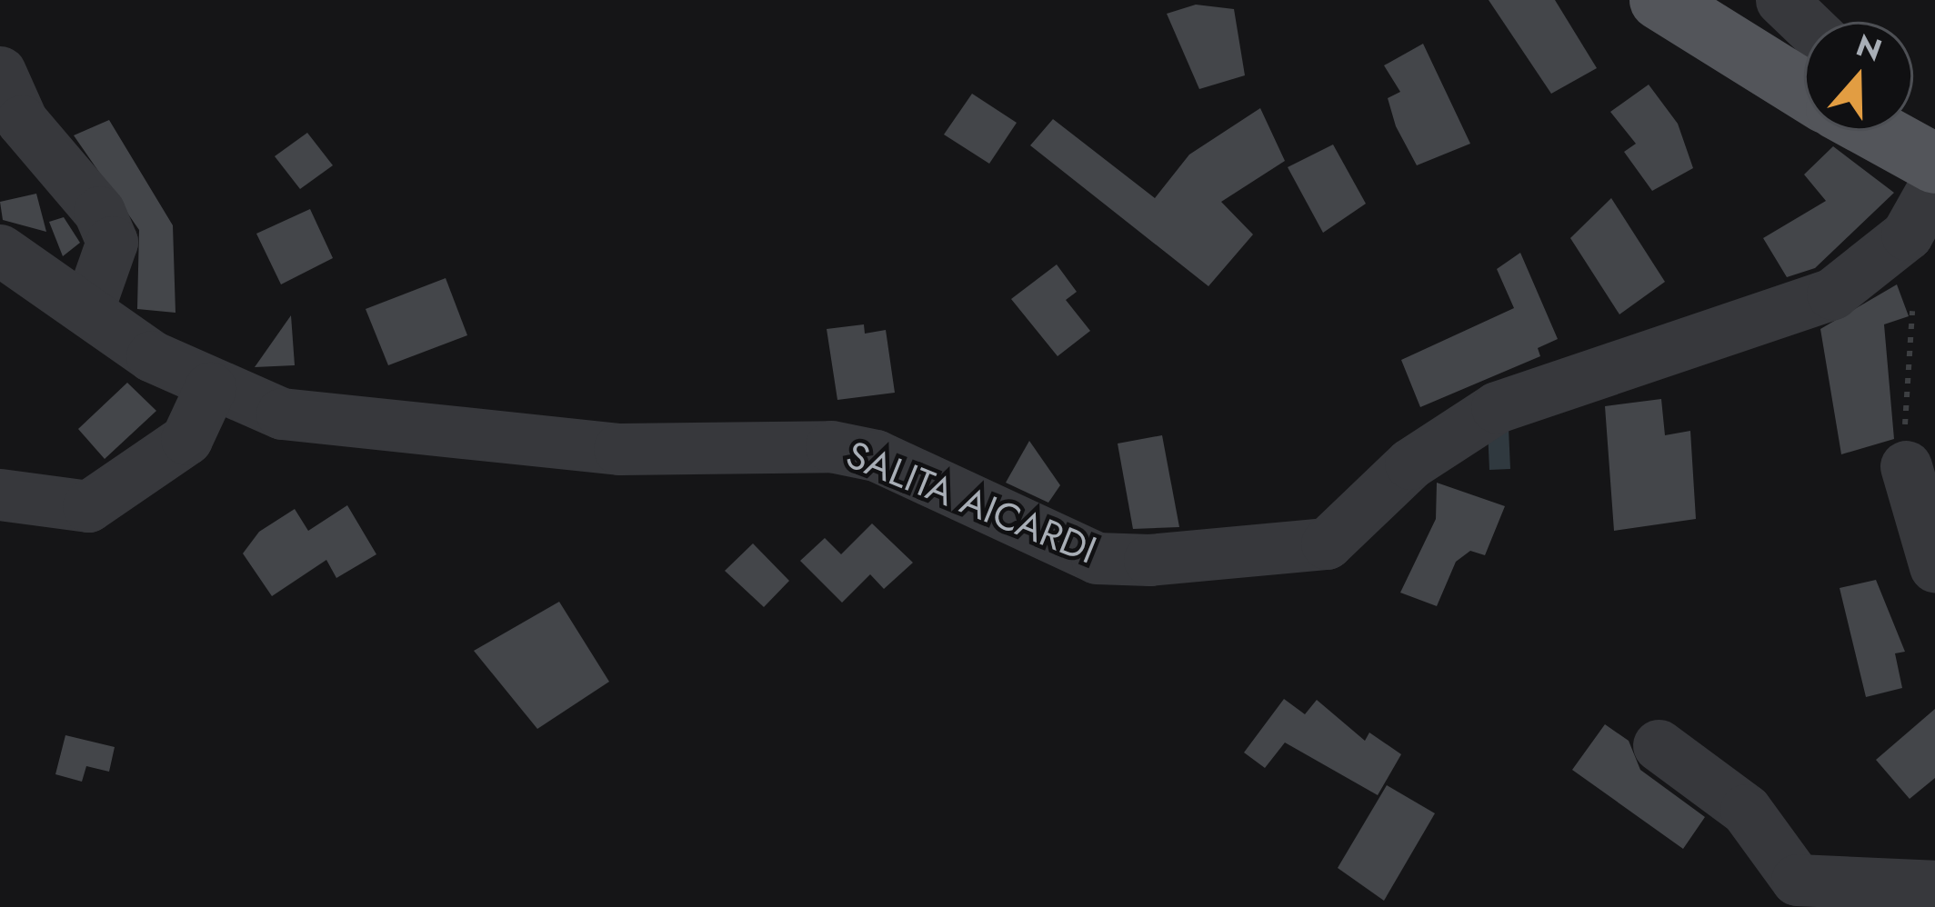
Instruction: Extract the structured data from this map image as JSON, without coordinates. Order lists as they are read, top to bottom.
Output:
{
  "streets": {
    "street": ["SALITA AICARDI"]
  },
  "north": "top"
}
